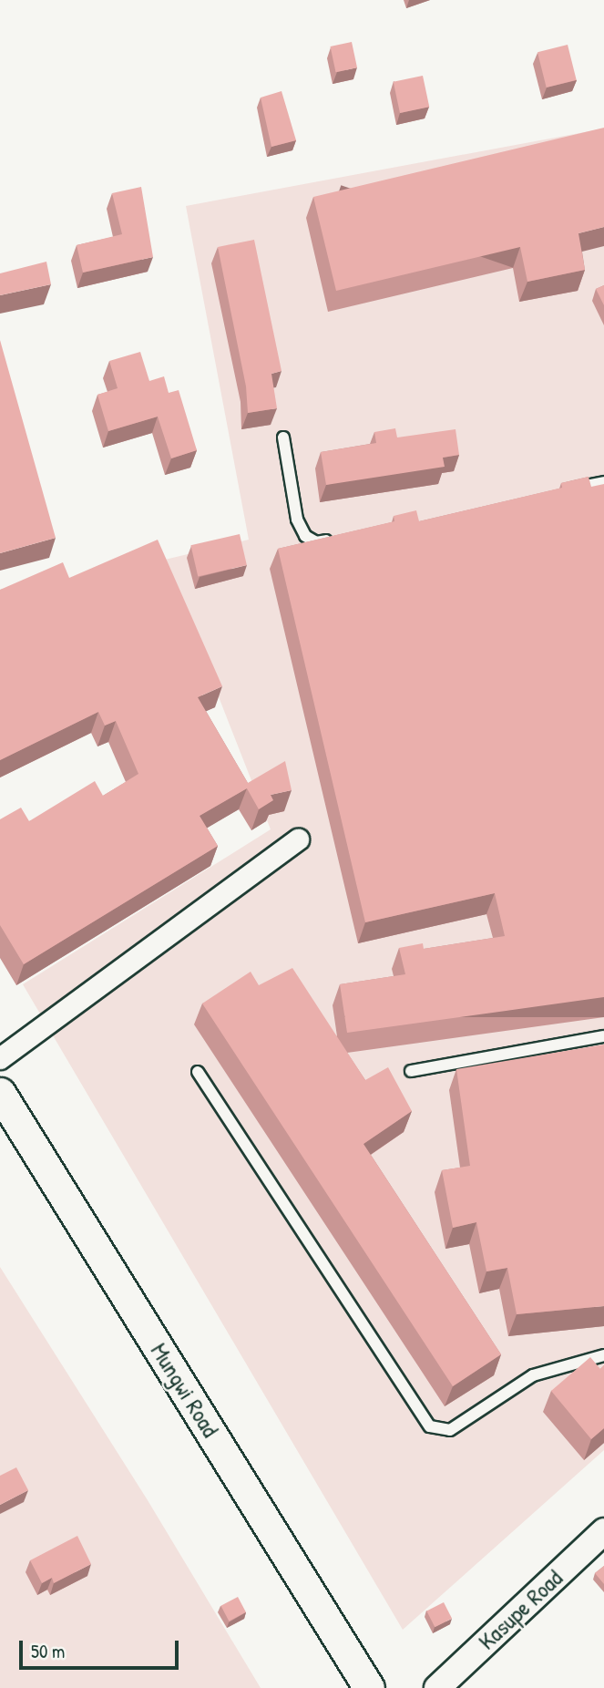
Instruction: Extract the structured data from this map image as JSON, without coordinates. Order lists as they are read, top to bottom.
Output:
{
  "streets": {
    "main road": ["Mungwi Road"],
    "street": ["Kasupe Road"]
  },
  "scale_bar": "50 m"
}
